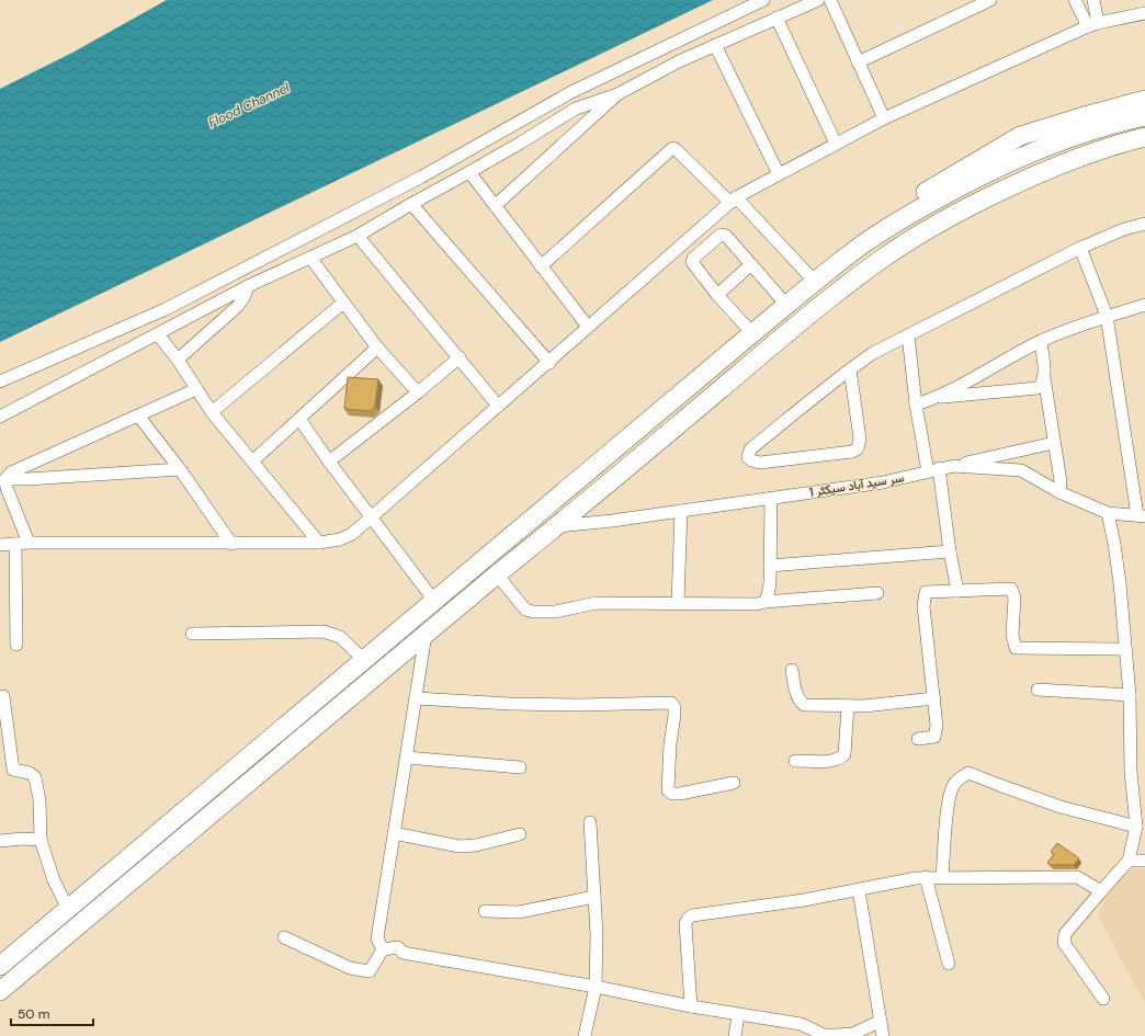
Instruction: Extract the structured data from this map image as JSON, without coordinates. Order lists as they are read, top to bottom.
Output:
{
  "streets": {
    "street": ["سر سید آباد سیکٹر 1"]
  },
  "water": ["Flood Channel"],
  "scale_bar": "50 m"
}
